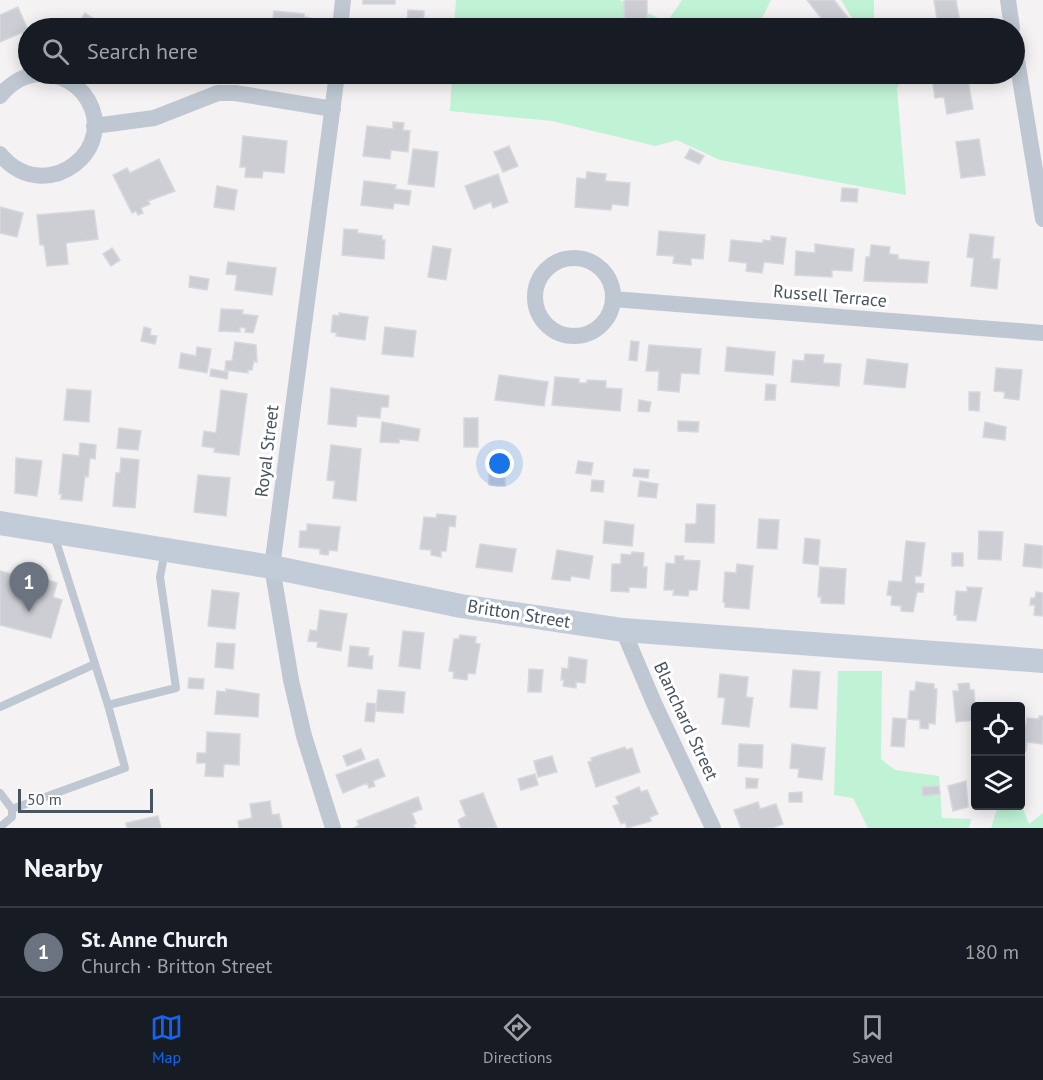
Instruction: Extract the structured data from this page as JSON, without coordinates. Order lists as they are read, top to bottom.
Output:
{
  "streets": {
    "street": [
      "Russell Terrace",
      "Royal Street",
      "Britton Street",
      "Blanchard Street"
    ]
  },
  "crossings": [
    ["Royal Street", "Britton Street"],
    ["Britton Street", "Blanchard Street"]
  ],
  "scale_bar": "50 m",
  "page": {
    "search": "Search here",
    "pins": "1",
    "scale": "50 m",
    "heading": "Nearby",
    "list": [
      {
        "mark": "1",
        "name": "St. Anne Church",
        "note": "Church · Britton Street",
        "value": "180 m"
      }
    ],
    "nav": ["Map", "Directions", "Saved"]
  }
}
